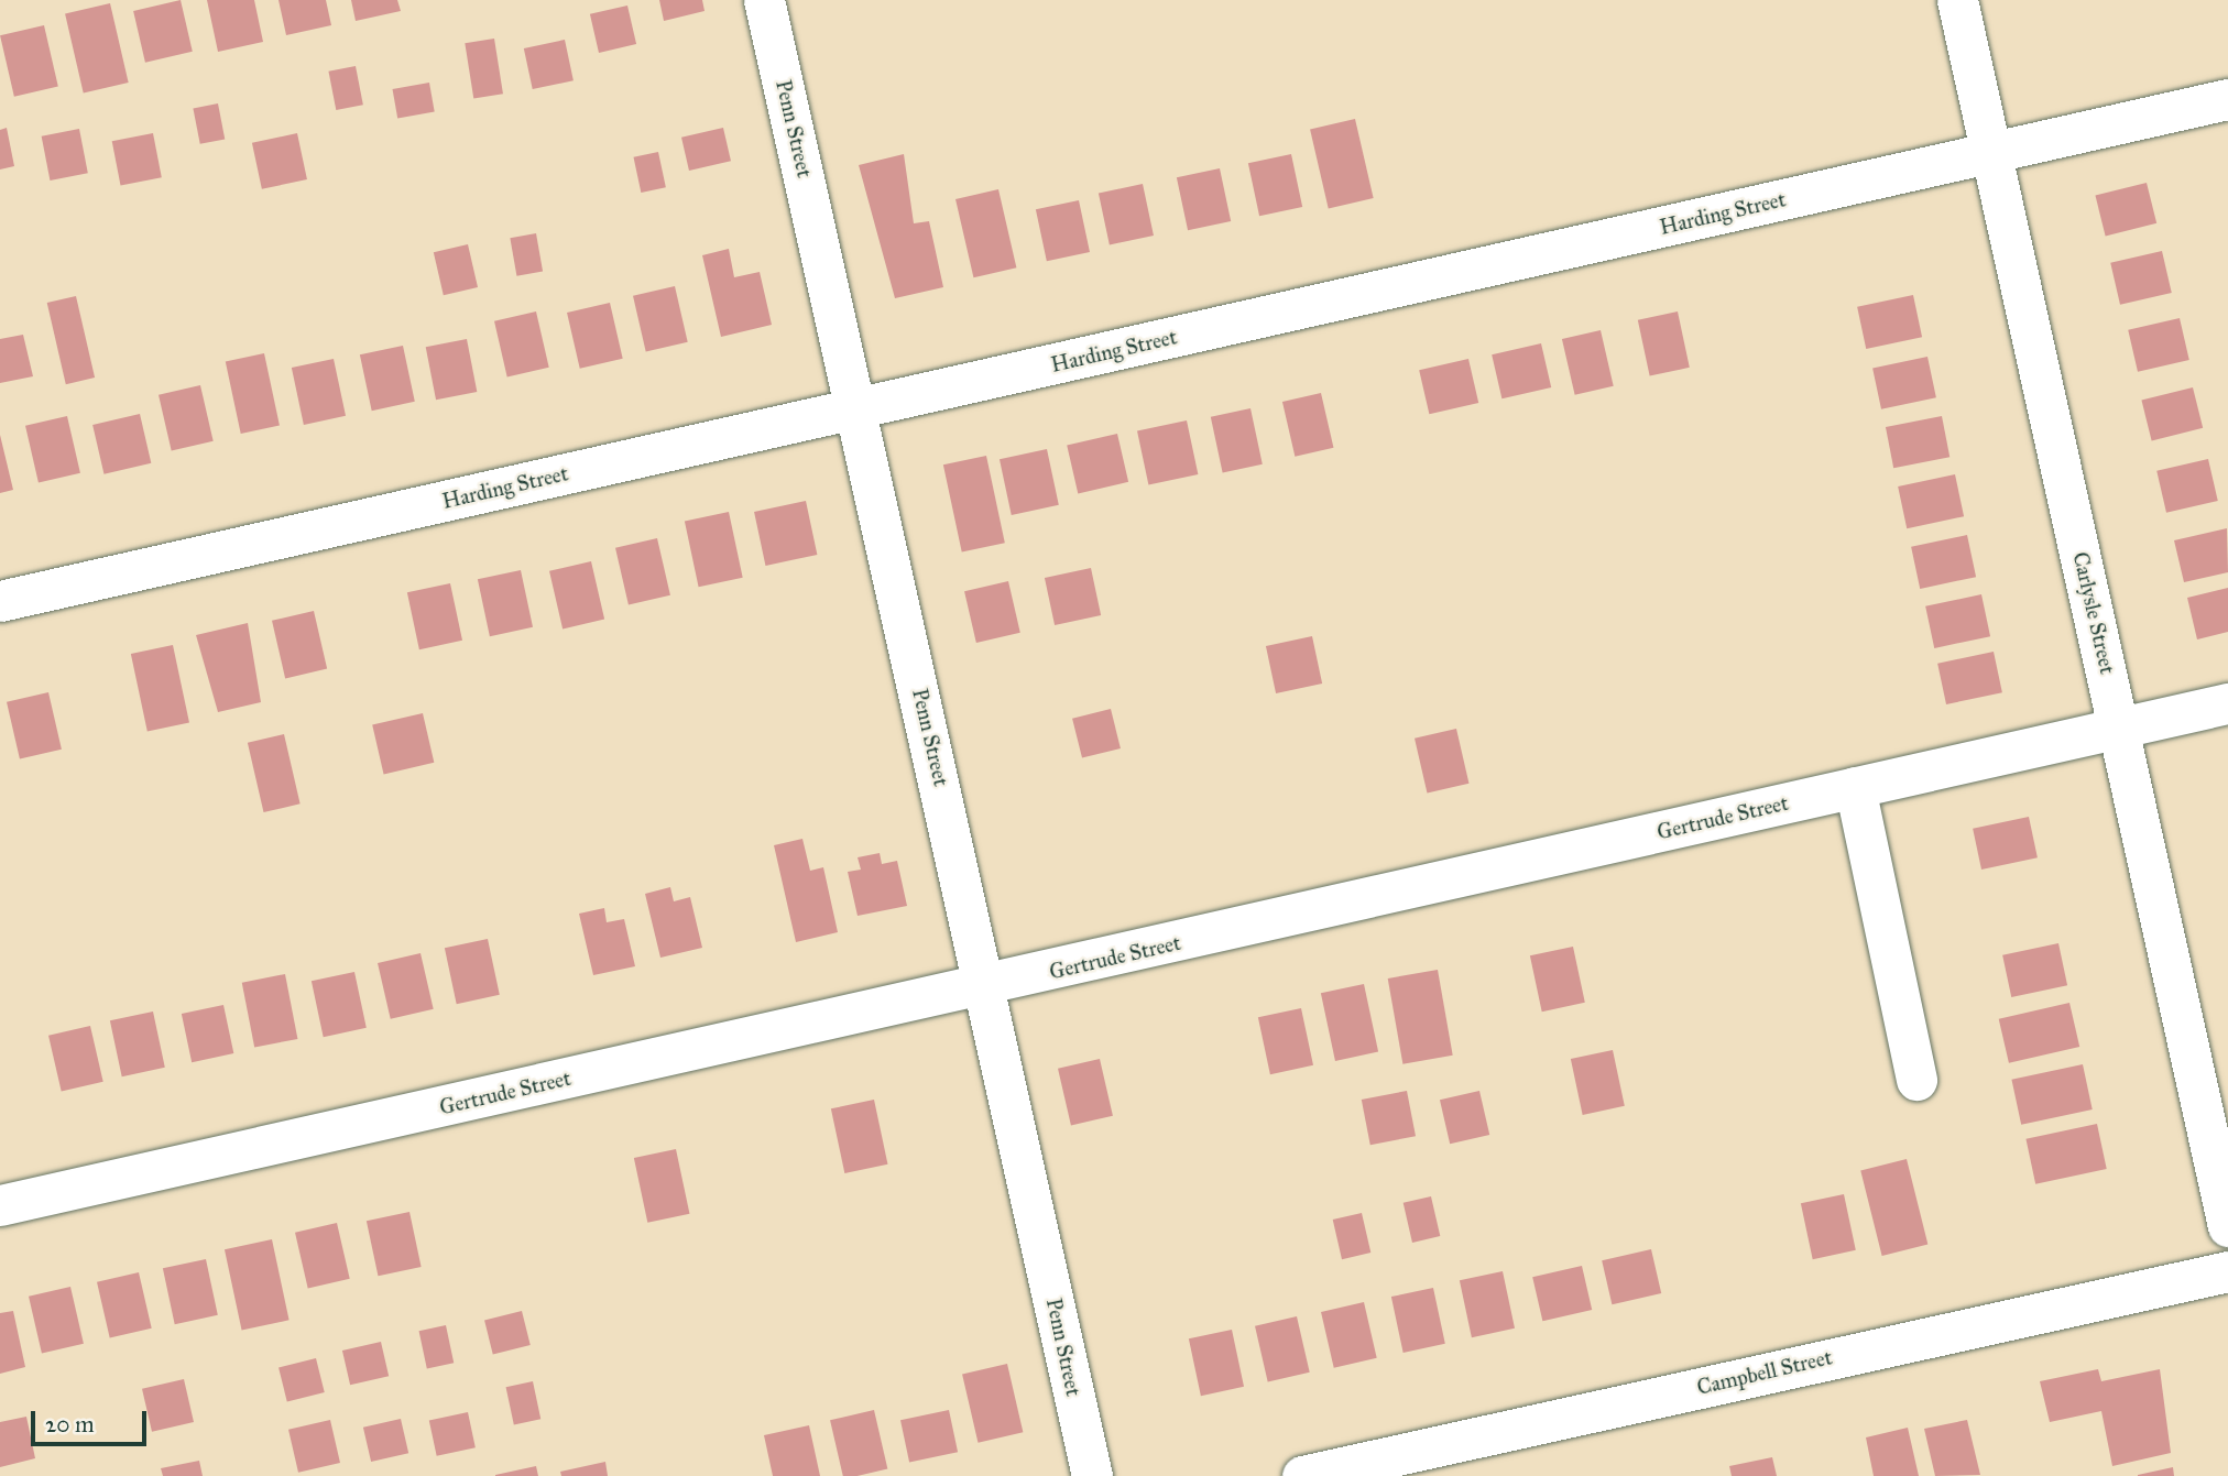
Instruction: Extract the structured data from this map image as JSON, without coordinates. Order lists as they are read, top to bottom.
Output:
{
  "streets": {
    "street": [
      "Penn Street",
      "Harding Street",
      "Carlysle Street",
      "Gertrude Street",
      "Campbell Street"
    ]
  },
  "crossings": [
    ["Penn Street", "Harding Street"],
    ["Penn Street", "Gertrude Street"],
    ["Harding Street", "Carlysle Street"],
    ["Carlysle Street", "Gertrude Street"]
  ],
  "scale_bar": "20 m"
}
